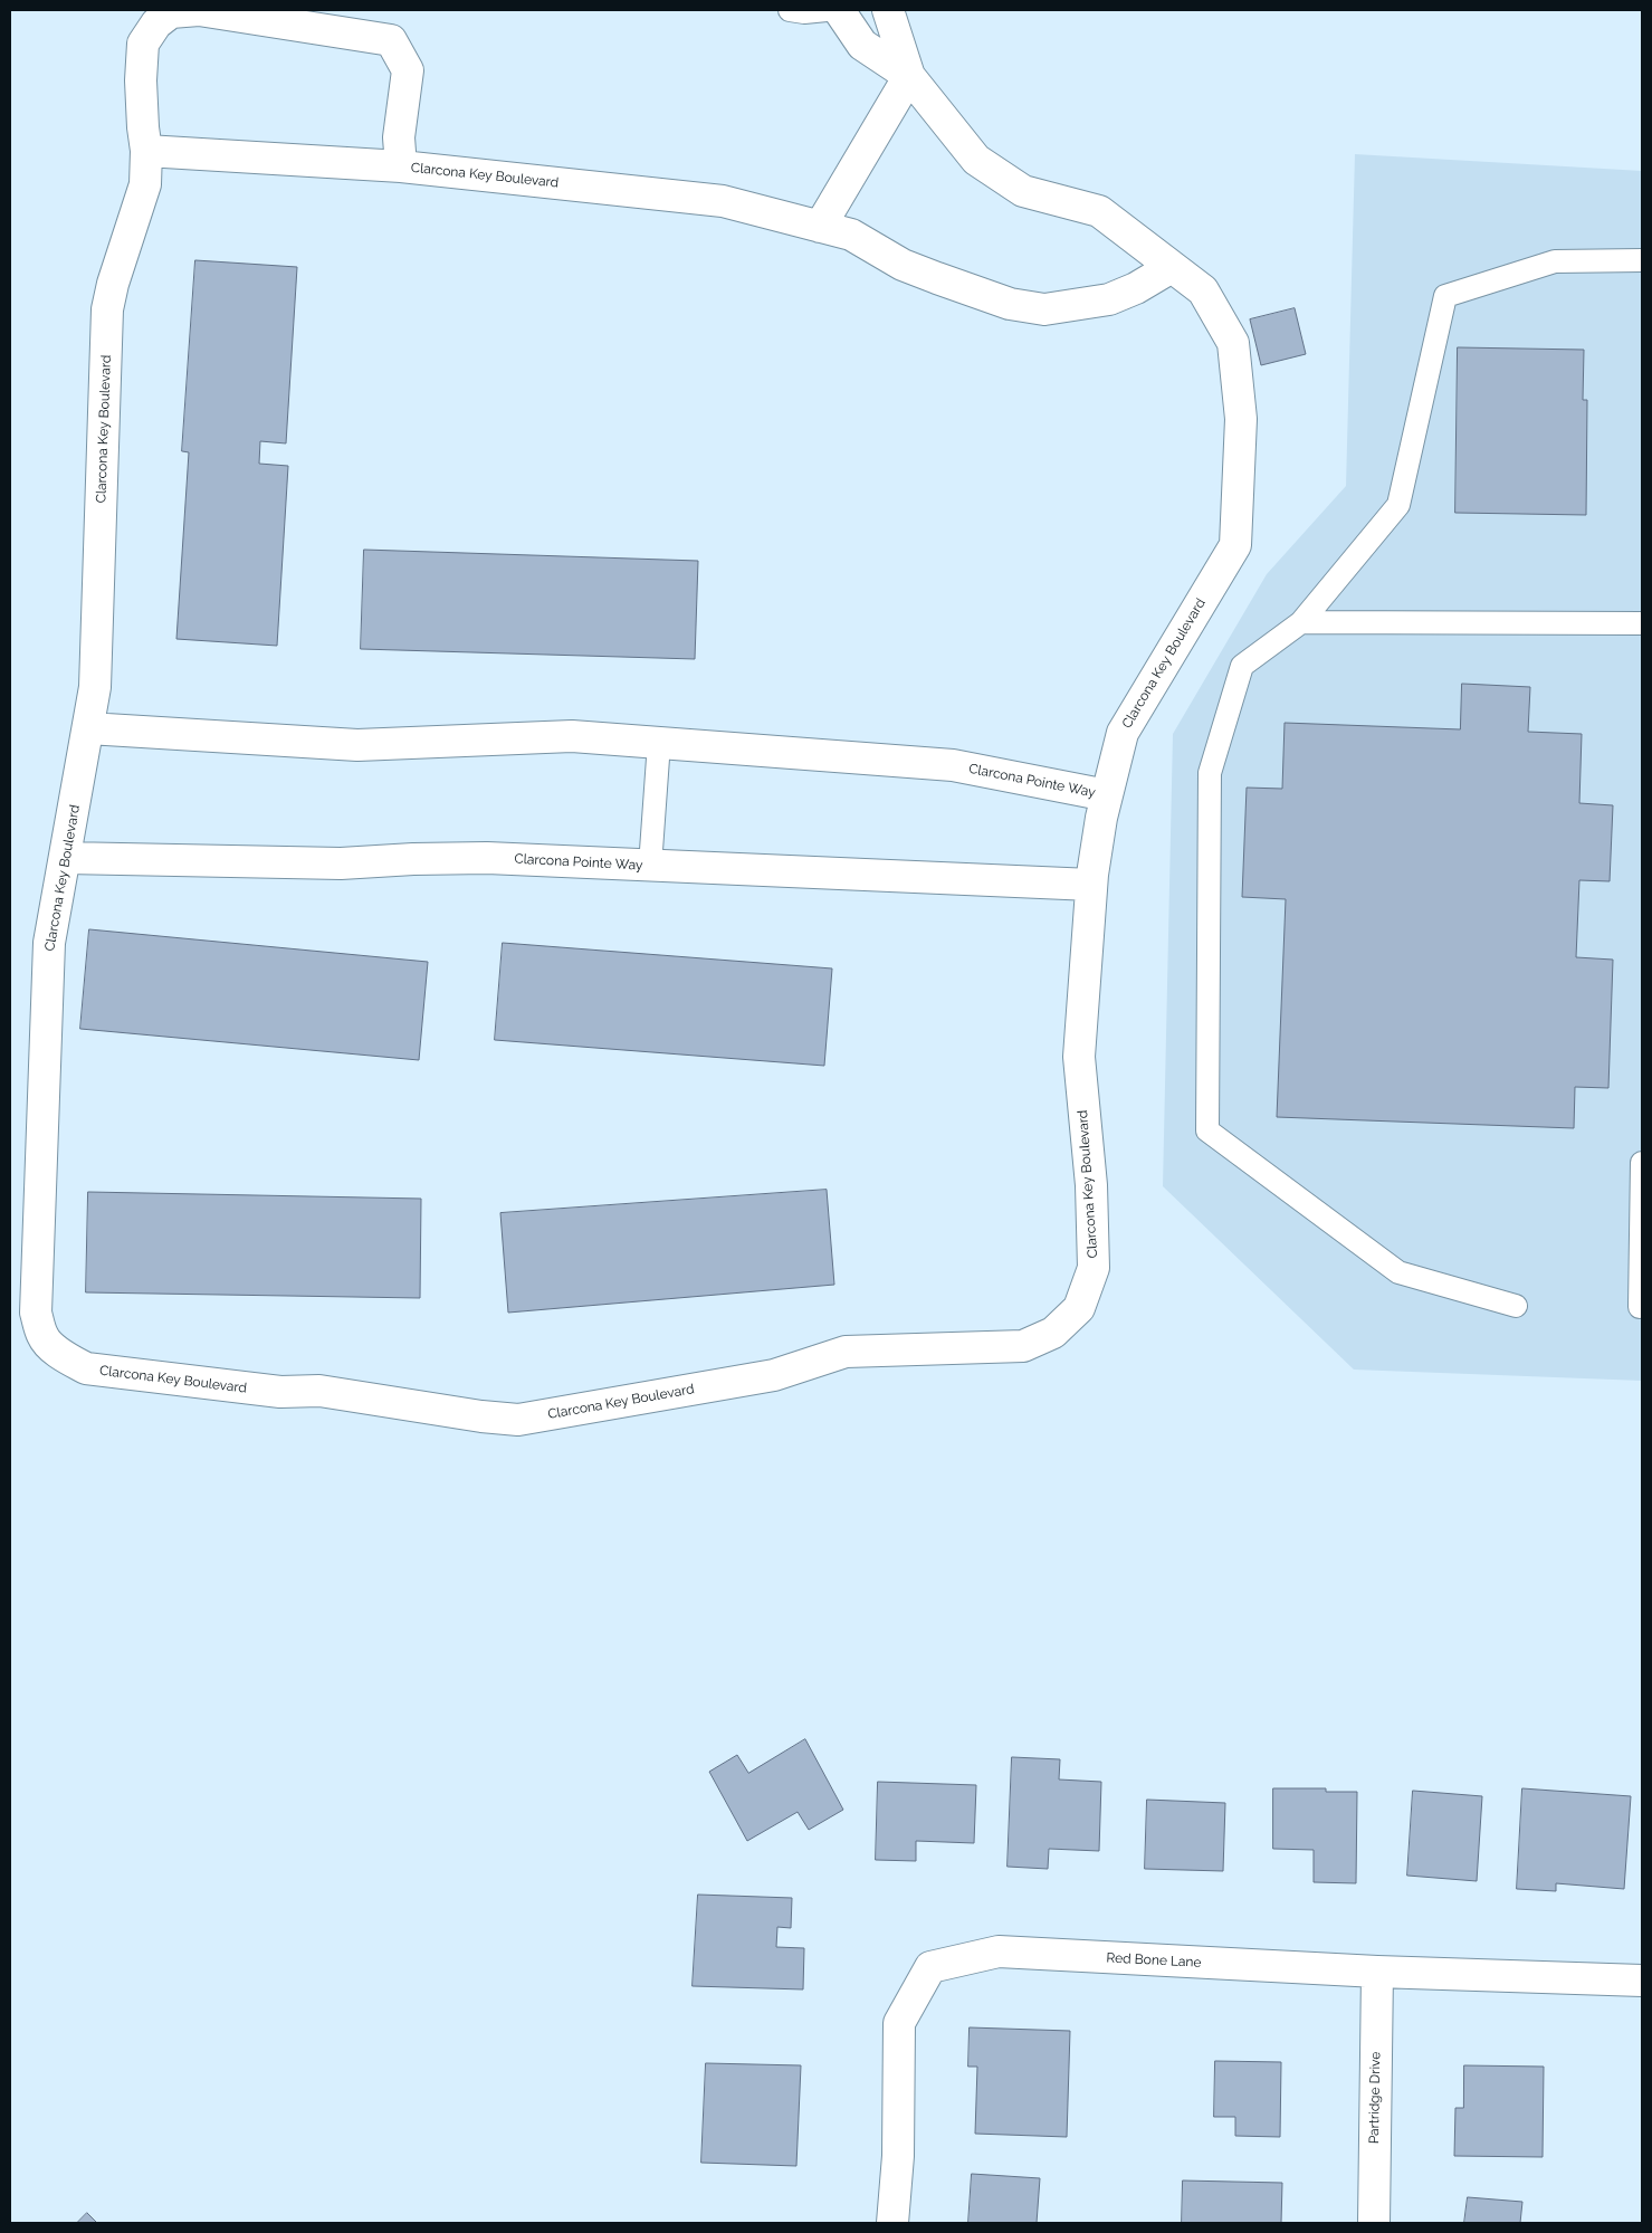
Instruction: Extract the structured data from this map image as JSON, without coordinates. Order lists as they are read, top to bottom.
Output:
{
  "streets": {
    "street": [
      "Clarcona Key Boulevard",
      "Clarcona Pointe Way",
      "Red Bone Lane",
      "Partridge Drive"
    ]
  },
  "crossings": [
    ["Clarcona Key Boulevard", "Clarcona Pointe Way"],
    ["Red Bone Lane", "Partridge Drive"]
  ]
}
